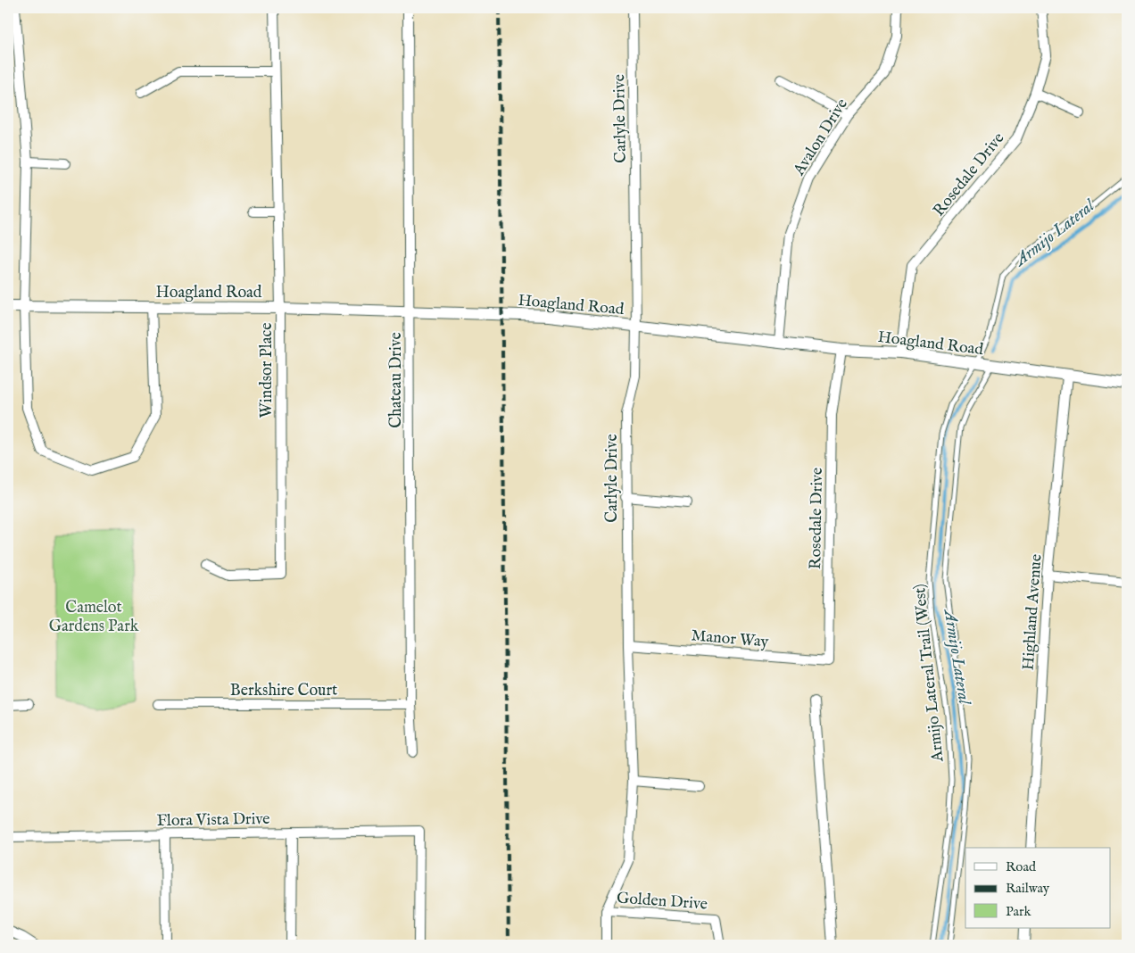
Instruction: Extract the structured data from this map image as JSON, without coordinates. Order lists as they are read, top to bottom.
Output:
{
  "streets": {
    "street": [
      "Carlyle Drive",
      "Avalon Drive",
      "Rosedale Drive",
      "Hoagland Road",
      "Windsor Place",
      "Chateau Drive",
      "Highland Avenue",
      "Manor Way",
      "Berkshire Court",
      "Flora Vista Drive",
      "Golden Drive"
    ],
    "lane": ["Armijo Lateral Trail (West)"]
  },
  "crossings": [
    ["Carlyle Drive", "Hoagland Road"],
    ["Carlyle Drive", "Manor Way"],
    ["Carlyle Drive", "Golden Drive"],
    ["Avalon Drive", "Hoagland Road"],
    ["Rosedale Drive", "Hoagland Road"],
    ["Rosedale Drive", "Manor Way"],
    ["Hoagland Road", "Windsor Place"],
    ["Hoagland Road", "Chateau Drive"],
    ["Hoagland Road", "Highland Avenue"],
    ["Hoagland Road", "Armijo Lateral Trail (West)"],
    ["Chateau Drive", "Berkshire Court"]
  ],
  "water": ["Armijo Lateral"],
  "parks": ["Camelot Gardens Park"],
  "legend": ["Road", "Railway", "Park"]
}
